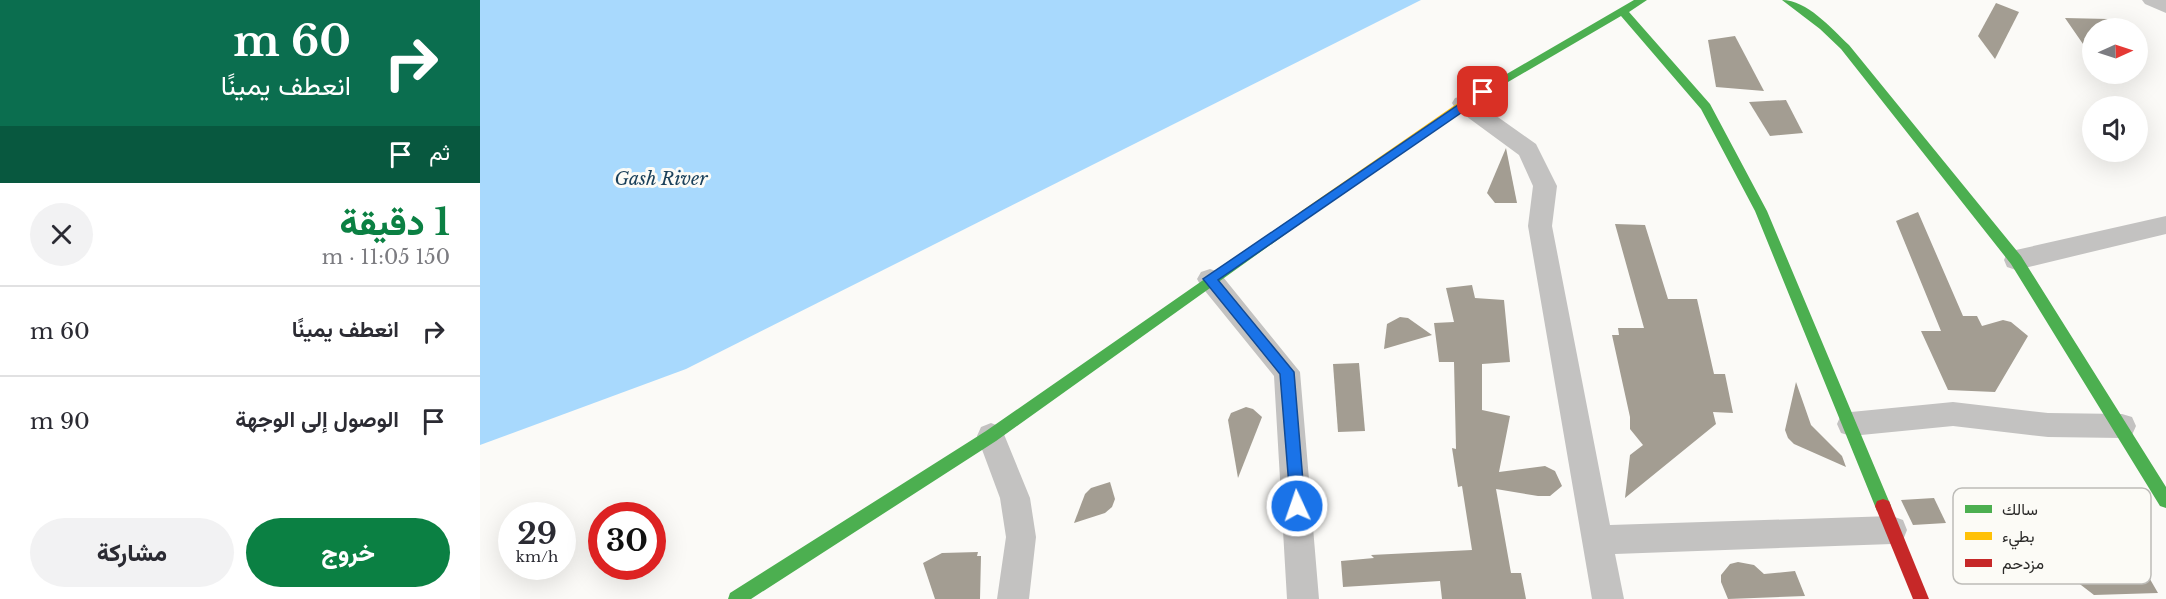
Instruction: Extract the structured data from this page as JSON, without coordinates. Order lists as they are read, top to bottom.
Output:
{
  "water": ["Gash River"],
  "legend": ["سالك", "بطيء", "مزدحم"],
  "north": "right",
  "page": {
    "turn": ["60 m", "انعطف يمينًا"],
    "then": "ثم",
    "heading": ["1 دقيقة", "150 m · 11:05"],
    "list": [
      {
        "name": "انعطف يمينًا",
        "value": "60 m"
      },
      {
        "name": "الوصول إلى الوجهة",
        "value": "90 m"
      }
    ],
    "speed": "29 km/h",
    "limit": "30",
    "buttons": ["خروج", "مشاركة"]
  }
}
